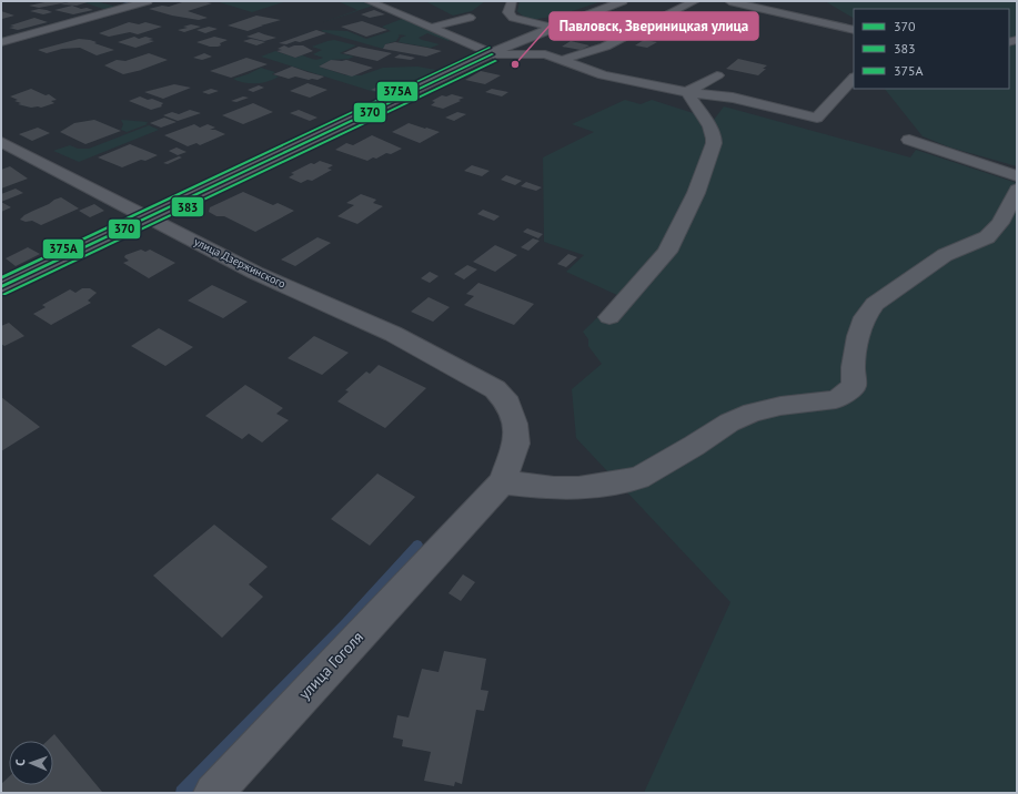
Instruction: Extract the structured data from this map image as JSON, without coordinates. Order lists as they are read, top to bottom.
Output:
{
  "streets": {
    "street": ["улица Дзержинского", "улица Гоголя"]
  },
  "crossings": [
    ["улица Дзержинского", "улица Гоголя"]
  ],
  "places": ["Павловск, Звериницкая улица"],
  "lines": ["transit line 375А", "transit line 370", "transit line 383"],
  "legend": ["370", "383", "375А"],
  "north": "left"
}
